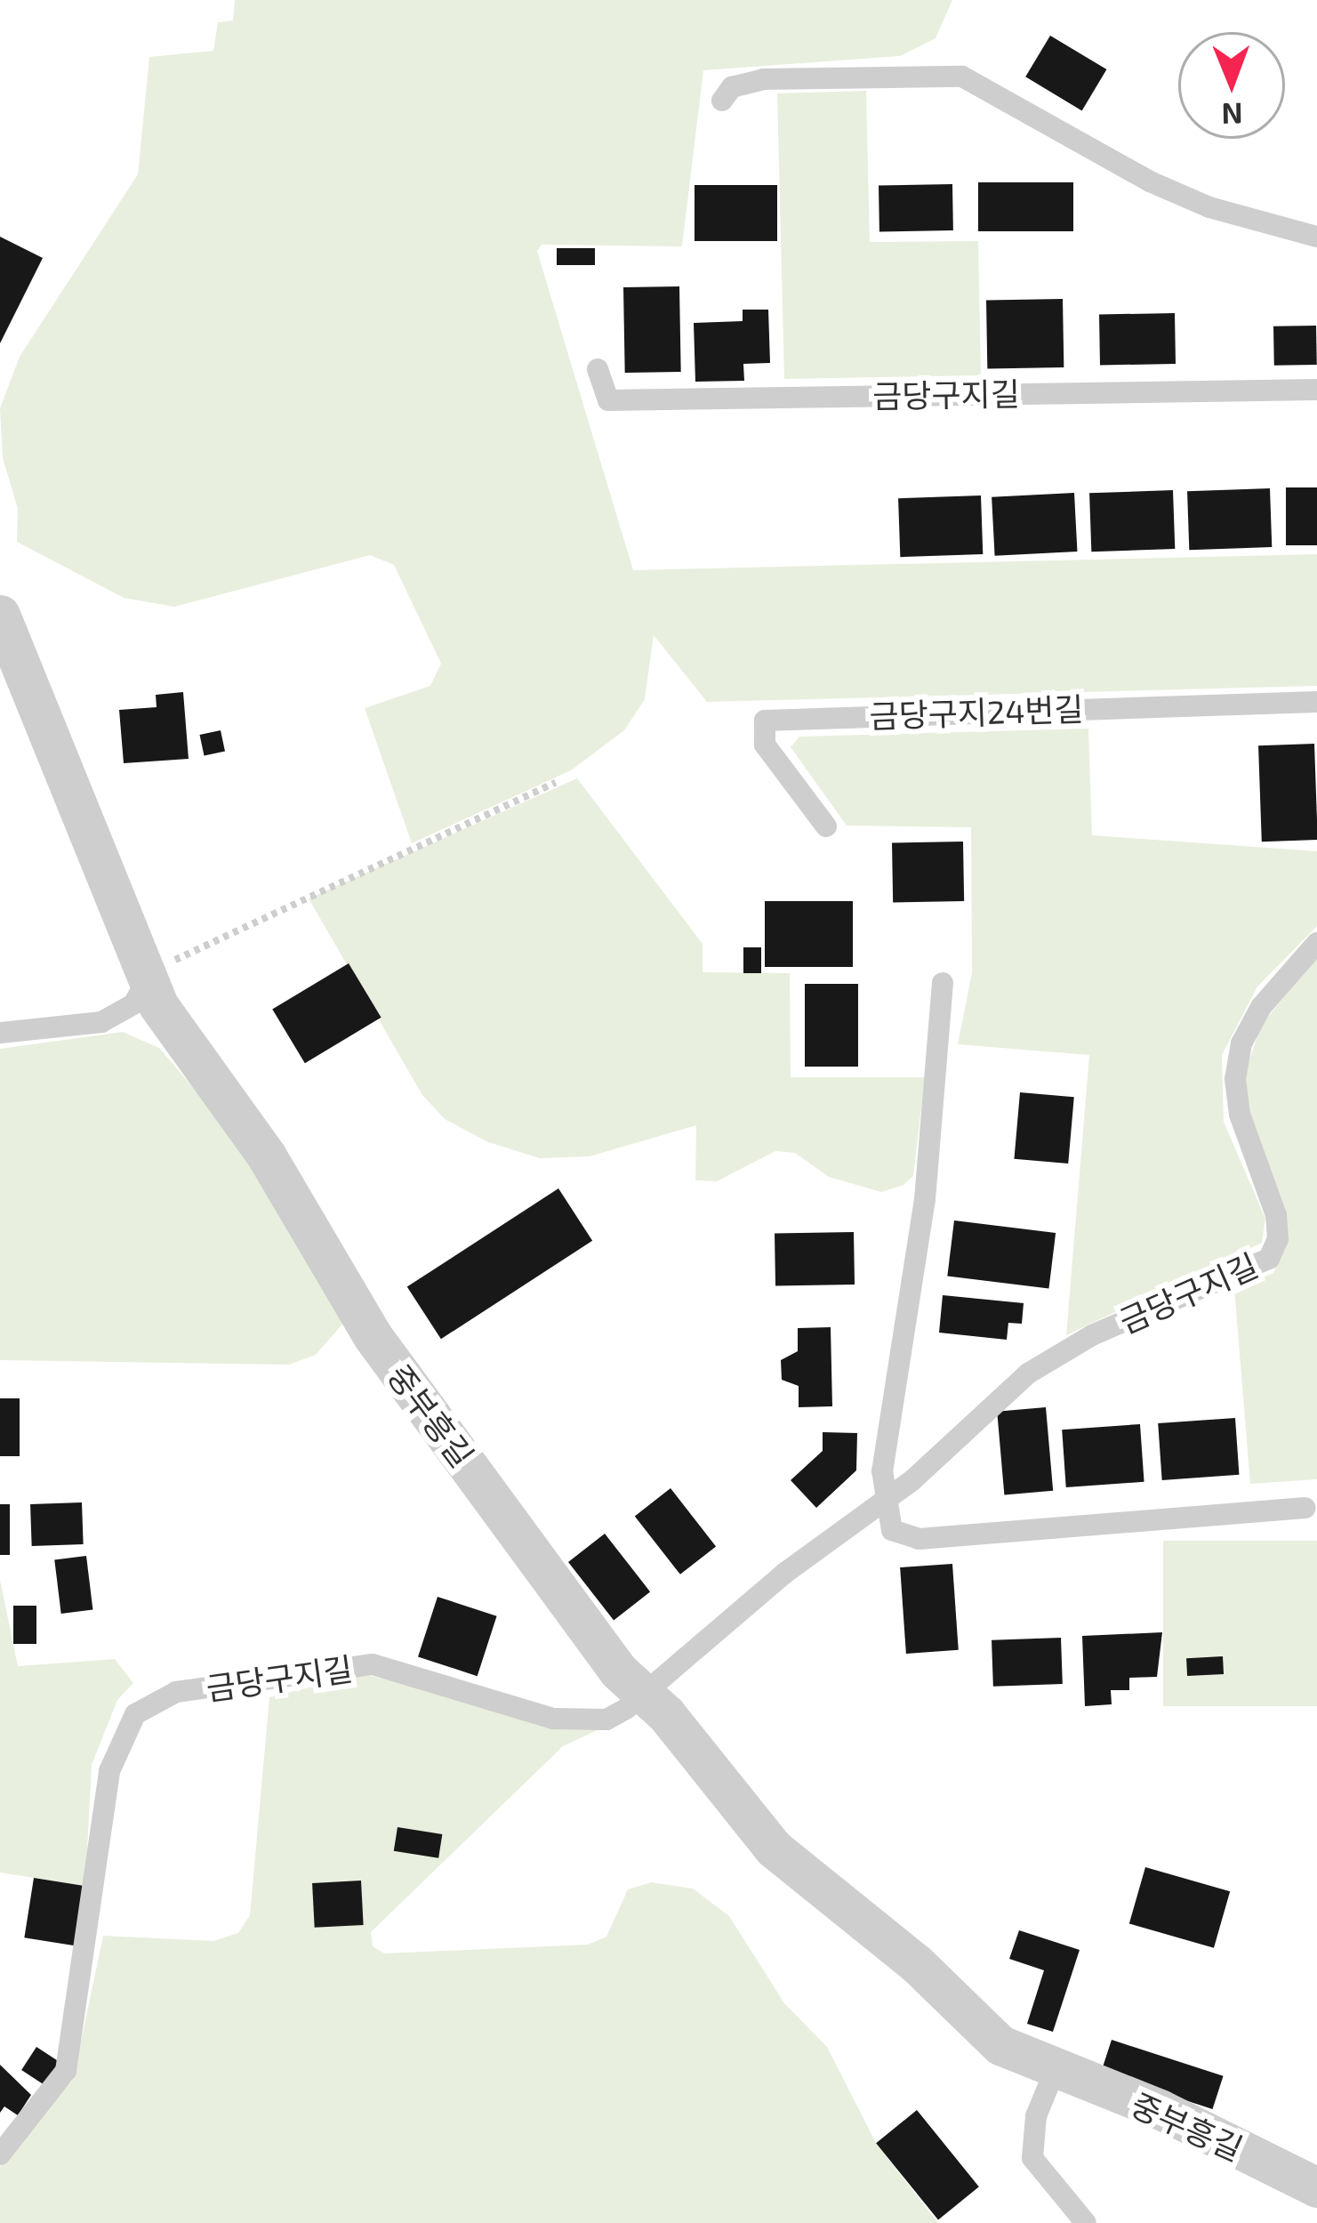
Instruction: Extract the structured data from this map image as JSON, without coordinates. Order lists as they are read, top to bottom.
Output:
{
  "streets": {
    "street": ["중부흥길"],
    "lane": ["금당구지길", "금당구지24번길"]
  },
  "crossings": [
    ["금당구지길", "중부흥길"]
  ],
  "north": "bottom"
}
